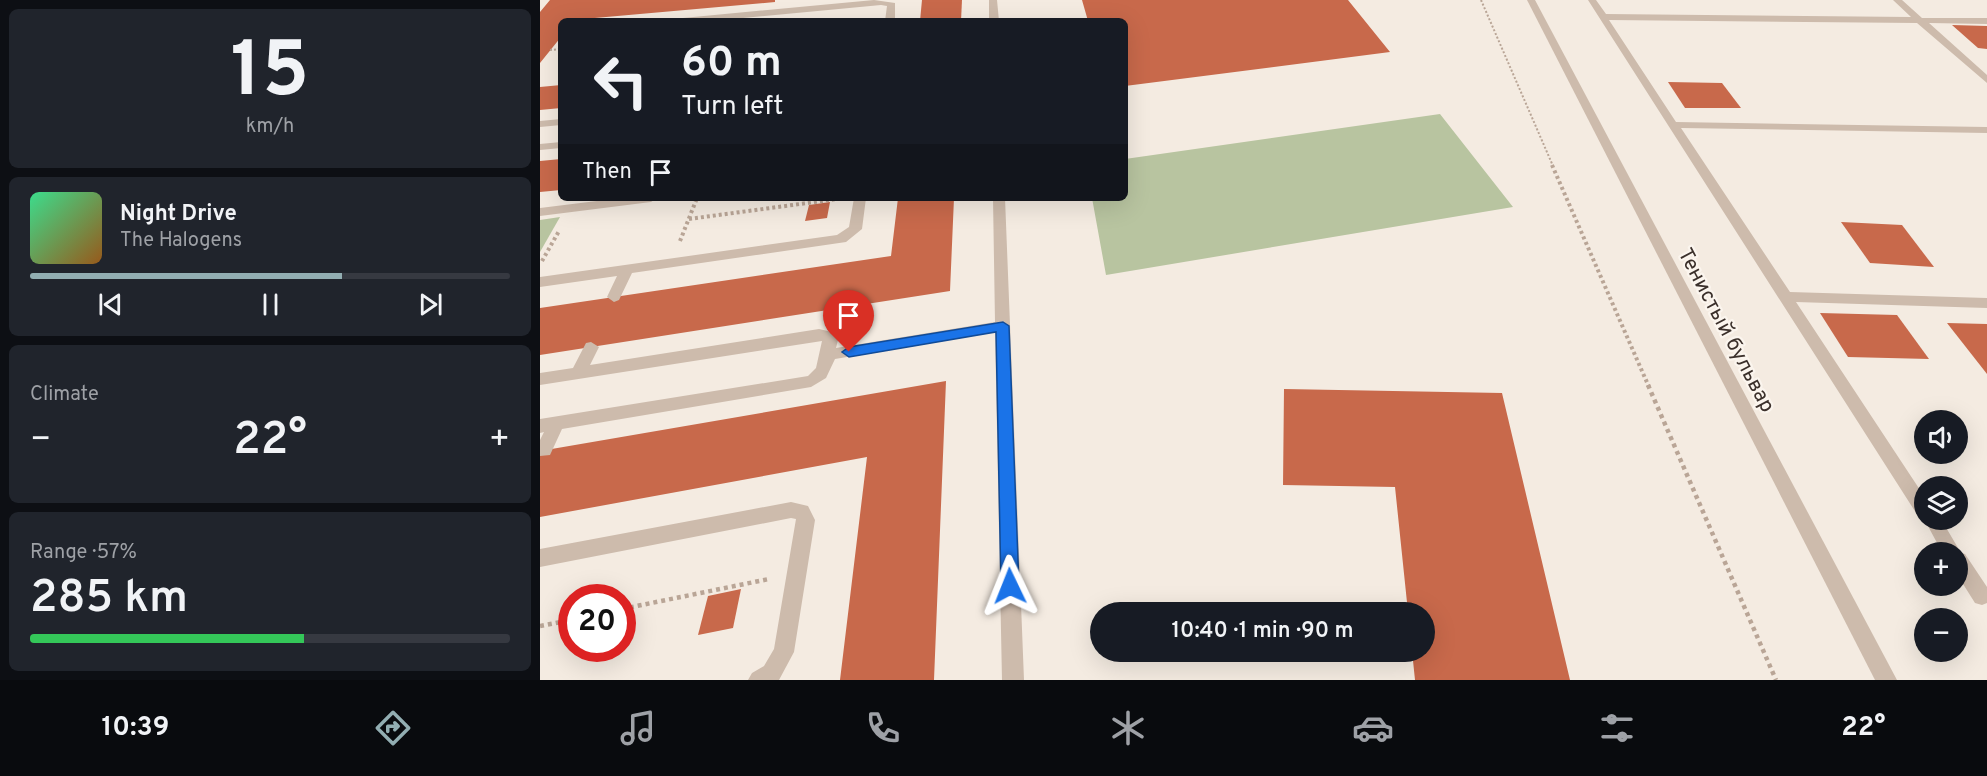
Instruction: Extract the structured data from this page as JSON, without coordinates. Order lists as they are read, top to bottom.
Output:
{
  "streets": {
    "street": ["Тенистый бульвар"]
  },
  "page": {
    "tile": [
      ["15", "km/h"],
      "Climate",
      ["Range · 57%", "285 km"]
    ],
    "turn": ["60 m", "Turn left"],
    "then": "Then",
    "song": ["Night Drive", "The Halogens"],
    "map_buttons": ["+", "−"],
    "heat": ["−", "22°", "+"],
    "limit": "20",
    "trip": "10:40 · 1 min · 90 m",
    "tabs": ["10:39", "22°"]
  }
}
